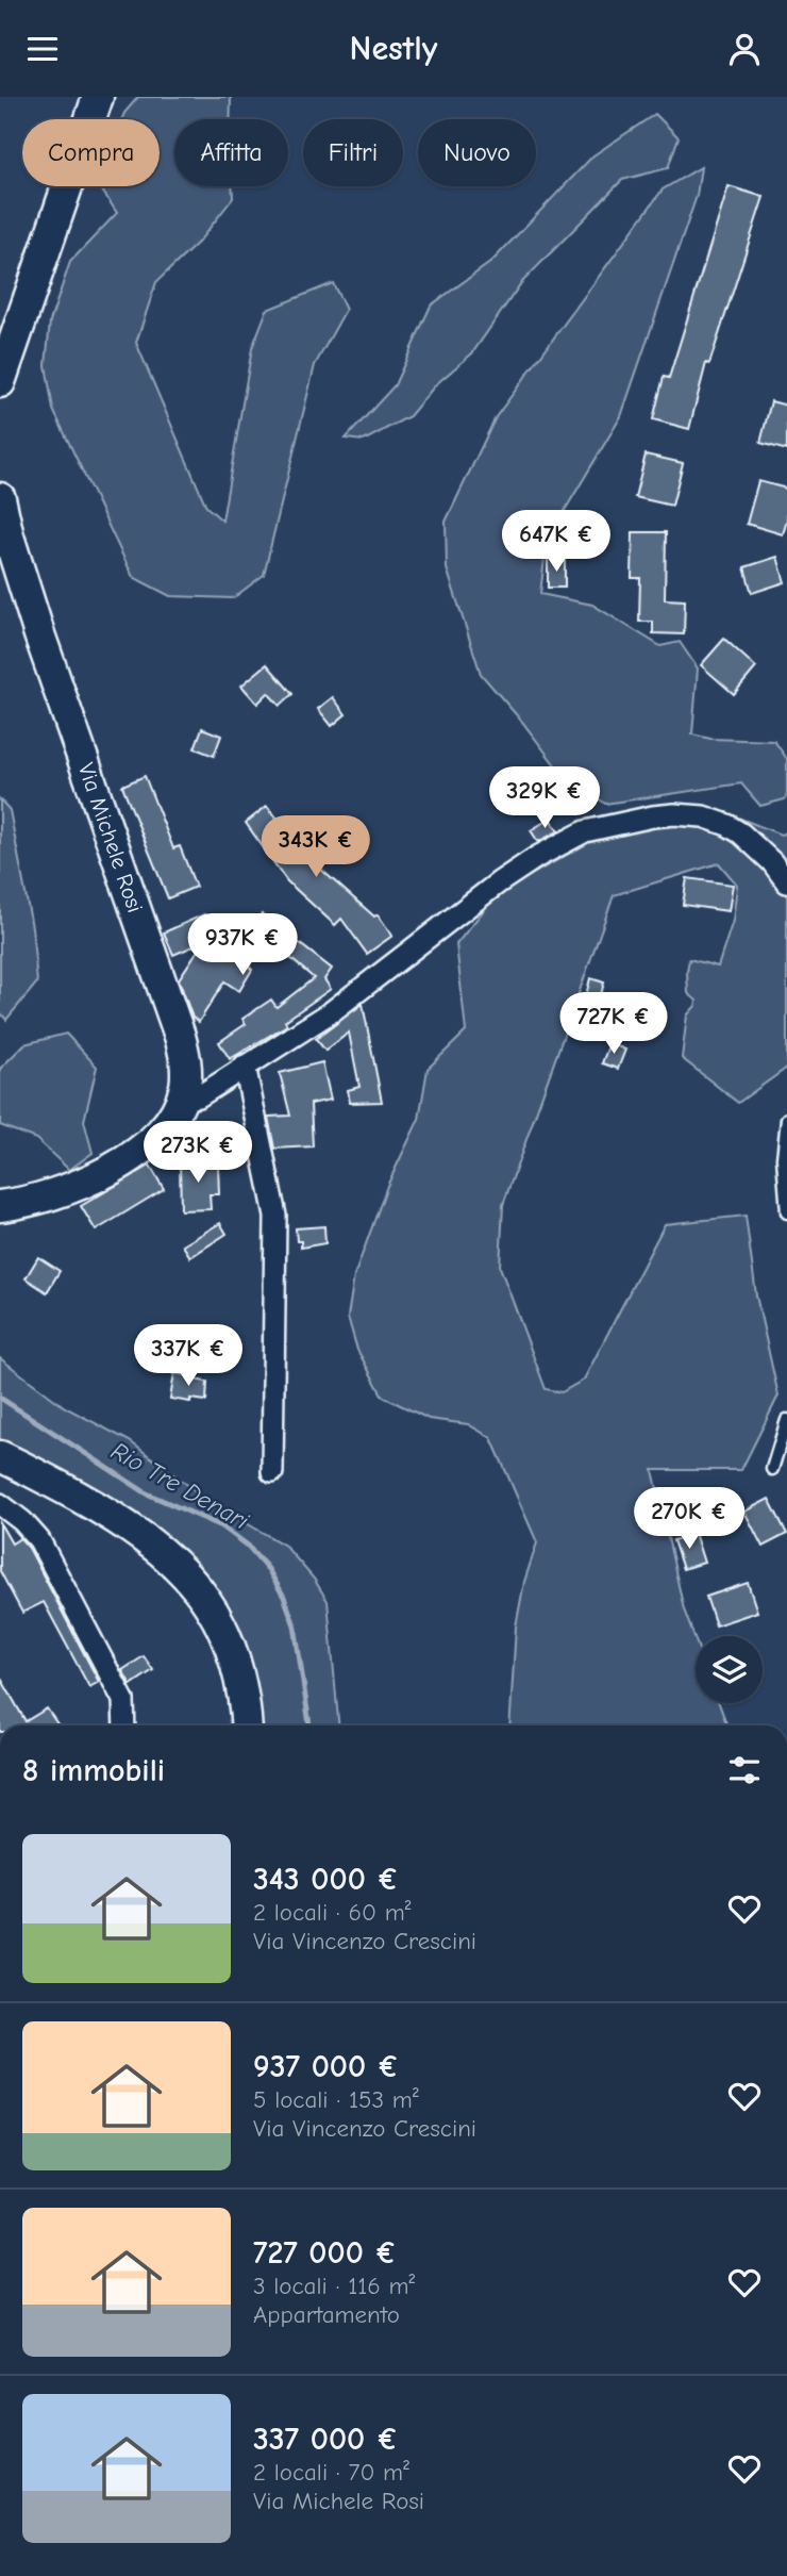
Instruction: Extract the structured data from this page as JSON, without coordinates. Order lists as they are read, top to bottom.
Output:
{
  "streets": {
    "street": ["Via Michele Rosi"]
  },
  "water": ["Rio Tre Denari"],
  "page": {
    "header": "Nestly",
    "chip": [
      "Compra",
      "Affitta",
      "Filtri",
      "Nuovo"
    ],
    "price": [
      "647K €",
      "329K €",
      "343K €",
      "937K €",
      "727K €",
      "273K €",
      "337K €",
      "270K €"
    ],
    "heading": "8 immobili",
    "list": [
      {
        "name": "343 000 €",
        "note": "2 locali · 60 m² · Via Vincenzo Crescini"
      },
      {
        "name": "937 000 €",
        "note": "5 locali · 153 m² · Via Vincenzo Crescini"
      },
      {
        "name": "727 000 €",
        "note": "3 locali · 116 m² · Appartamento"
      },
      {
        "name": "337 000 €",
        "note": "2 locali · 70 m² · Via Michele Rosi"
      }
    ]
  }
}
